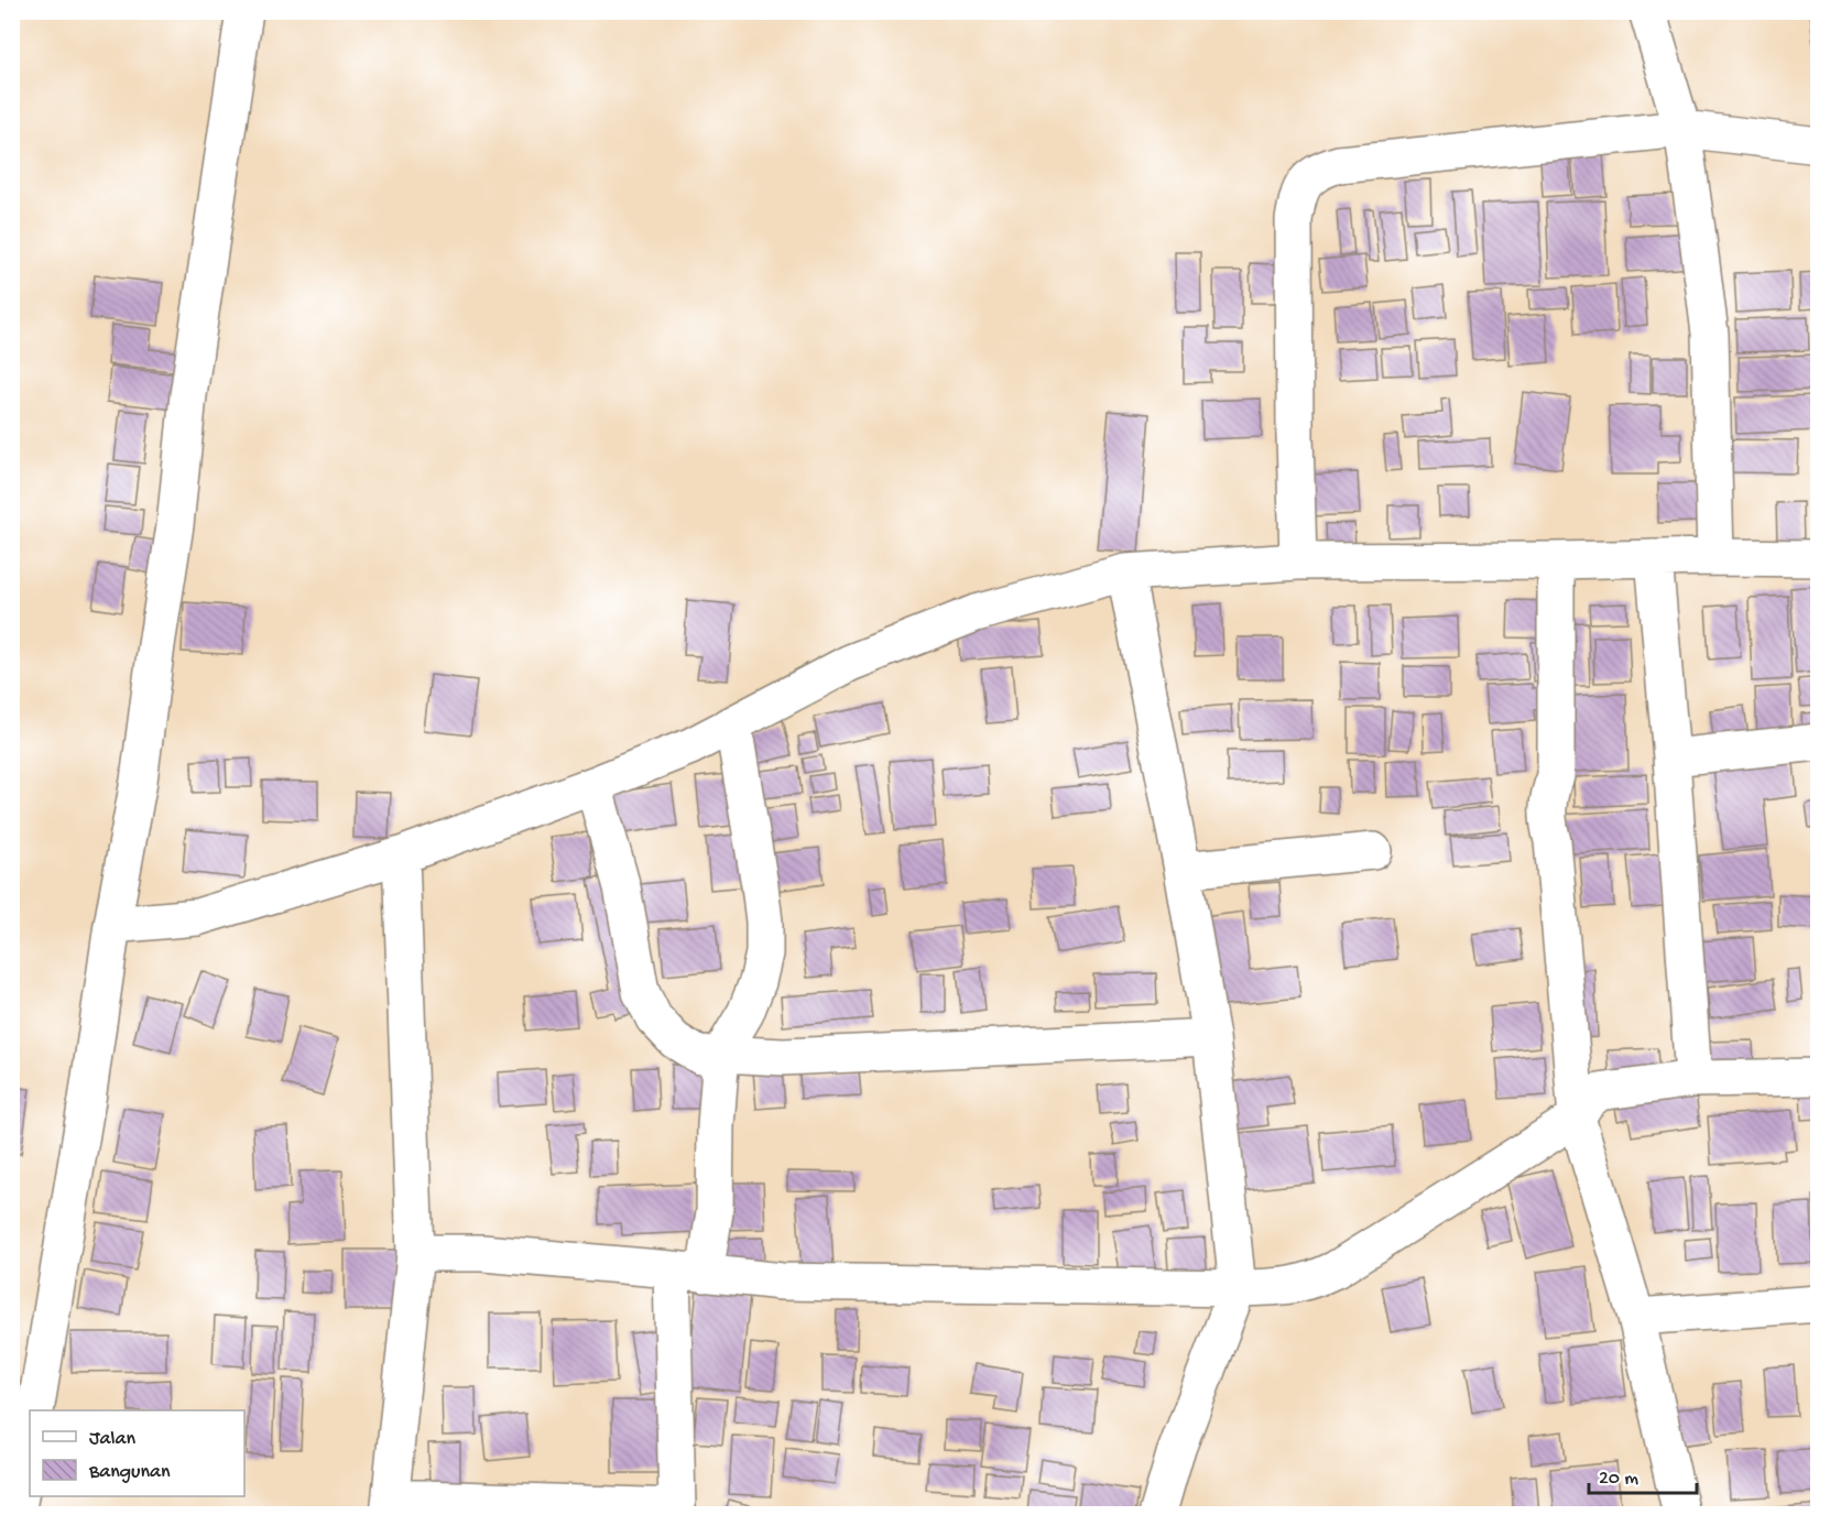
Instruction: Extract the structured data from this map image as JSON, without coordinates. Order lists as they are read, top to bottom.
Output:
{
  "legend": ["Jalan", "Bangunan"],
  "scale_bar": "20 m"
}
